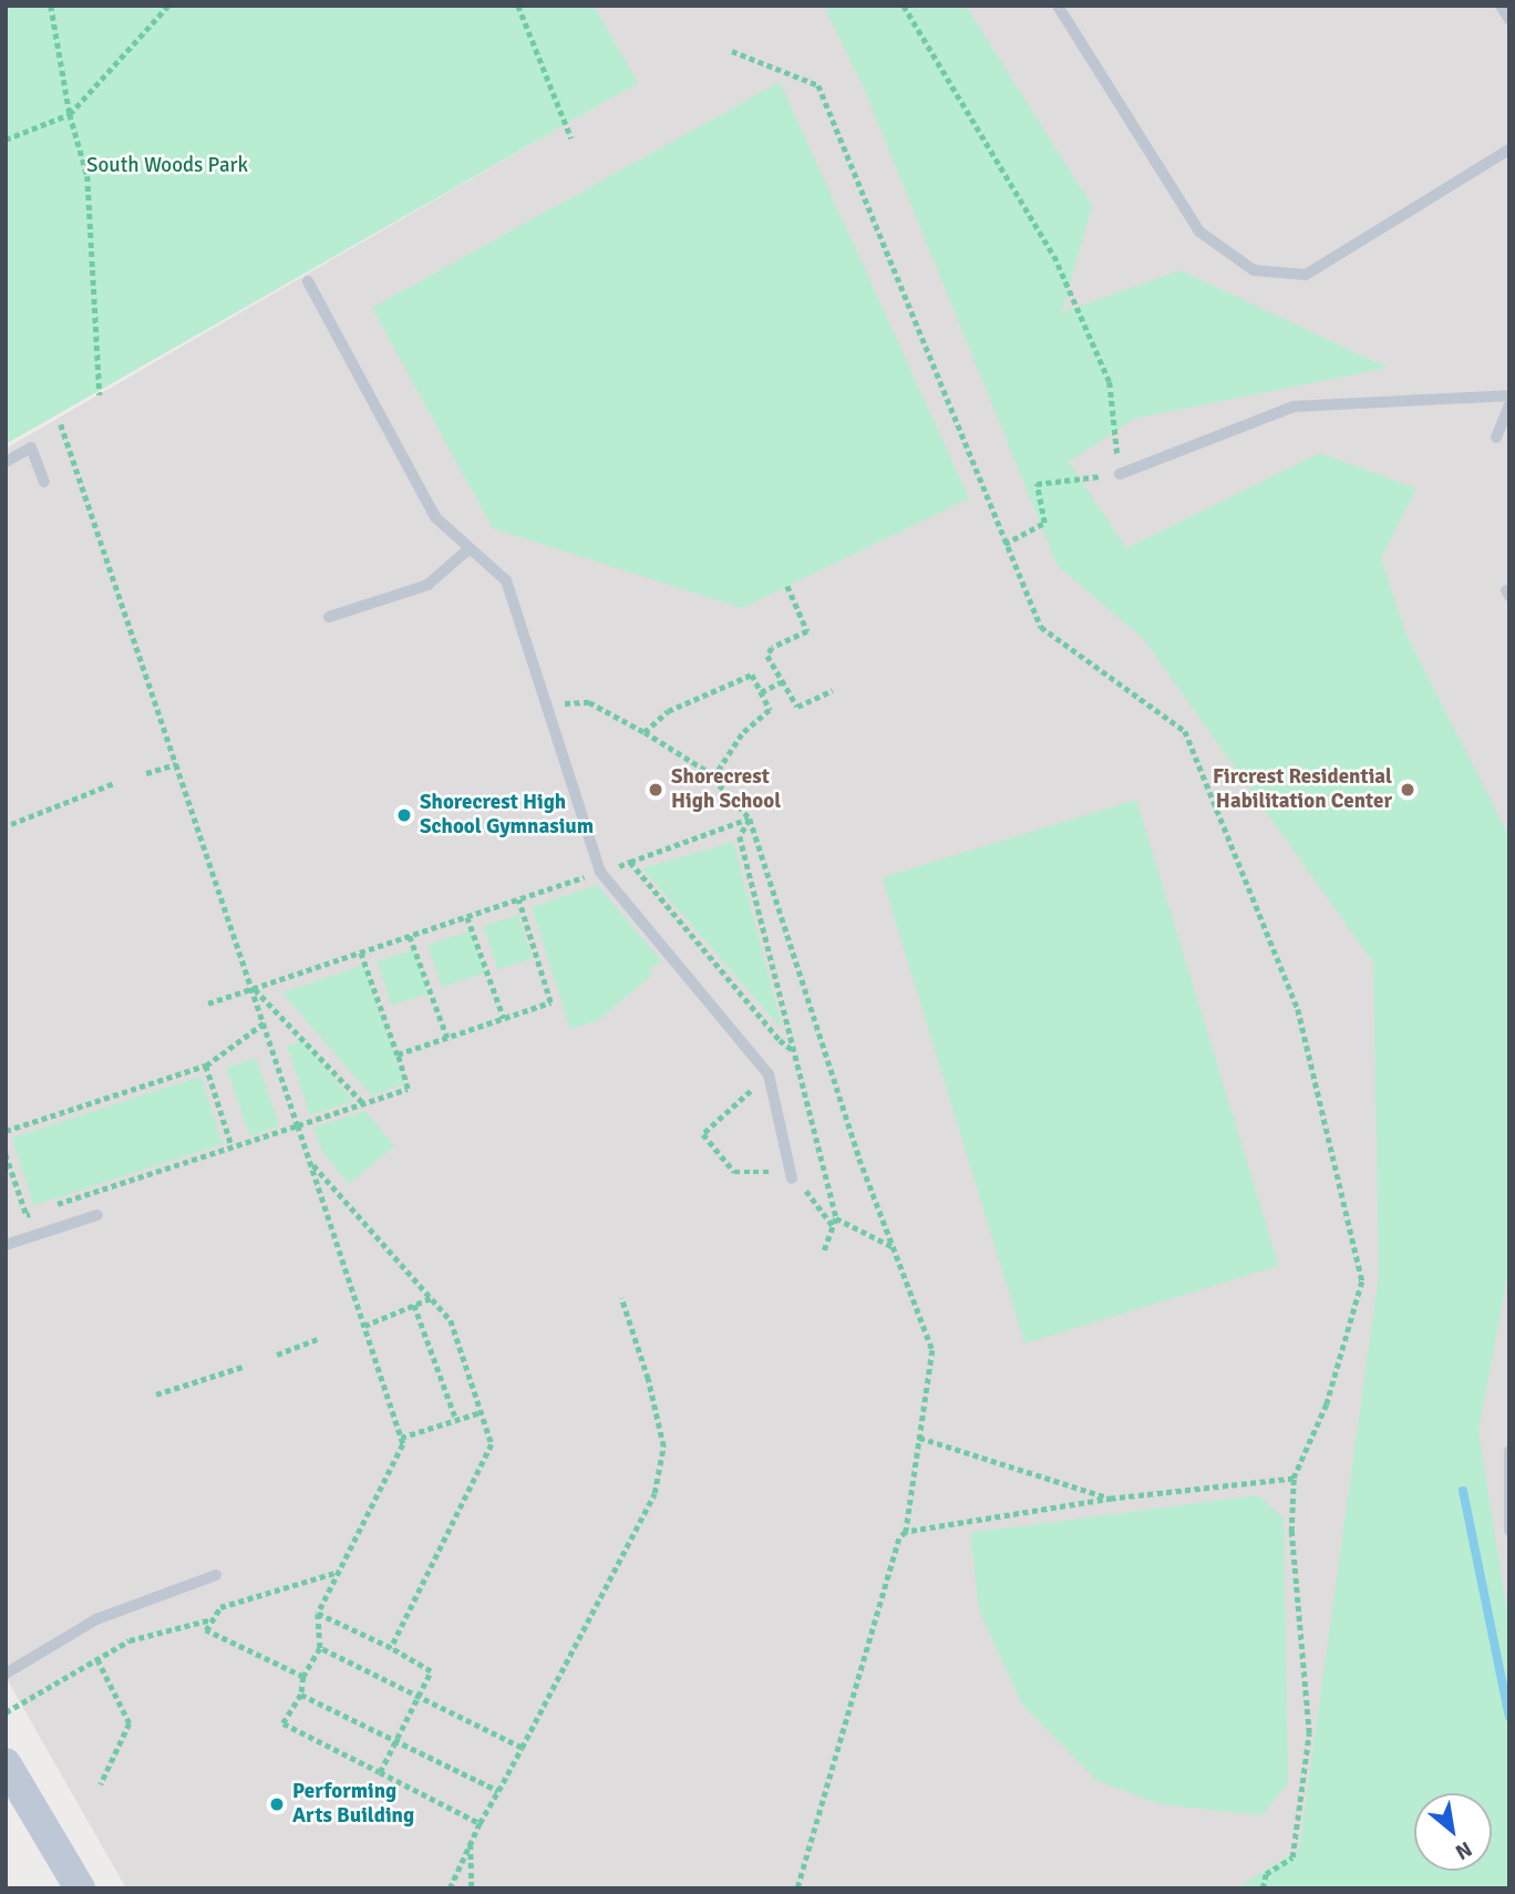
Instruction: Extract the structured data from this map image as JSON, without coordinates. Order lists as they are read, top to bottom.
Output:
{
  "parks": ["South Woods Park"],
  "places": [
    "Shorecrest High School",
    "Fircrest Residential Habilitation Center",
    "Shorecrest High School Gymnasium",
    "Performing Arts Building"
  ],
  "north": "bottom right"
}
